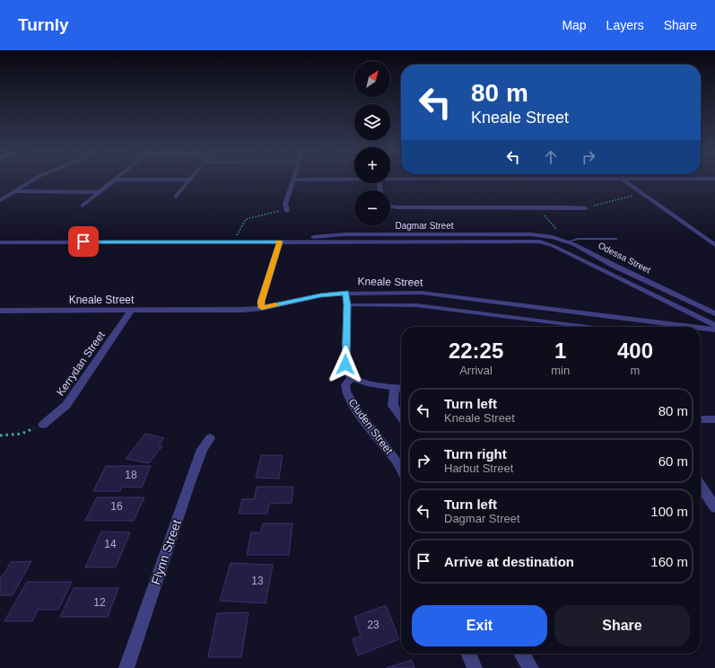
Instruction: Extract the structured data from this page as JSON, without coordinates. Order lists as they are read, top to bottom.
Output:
{
  "streets": {
    "street": [
      "Dagmar Street",
      "Odessa Street",
      "Kneale Street",
      "Kerrydan Street",
      "Cluden Street",
      "Flynn Street"
    ]
  },
  "crossings": [
    ["Dagmar Street", "Odessa Street"],
    ["Kneale Street", "Kerrydan Street"]
  ],
  "house_numbers": [
    "18",
    "16",
    "14",
    "13",
    "12",
    "23"
  ],
  "north": "top right",
  "page": {
    "header": "Turnly",
    "nav": ["Map", "Layers", "Share"],
    "map_buttons": ["+", "−"],
    "turn": ["80 m", "Kneale Street"],
    "eta": [
      "22:25",
      "Arrival",
      "1",
      "min",
      "400",
      "m"
    ],
    "list": [
      {
        "name": "Turn left",
        "note": "Kneale Street",
        "value": "80 m"
      },
      {
        "name": "Turn right",
        "note": "Harbut Street",
        "value": "60 m"
      },
      {
        "name": "Turn left",
        "note": "Dagmar Street",
        "value": "100 m"
      },
      {
        "name": "Arrive at destination",
        "value": "160 m"
      }
    ],
    "buttons": ["Exit", "Share"]
  }
}
